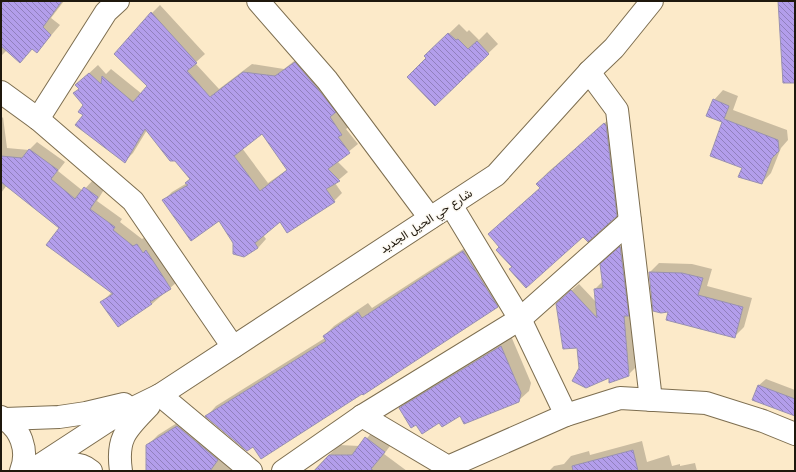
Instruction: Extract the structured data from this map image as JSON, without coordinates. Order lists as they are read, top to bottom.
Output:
{
  "streets": {
    "street": ["شارع حي الحيل الجديد"]
  }
}
